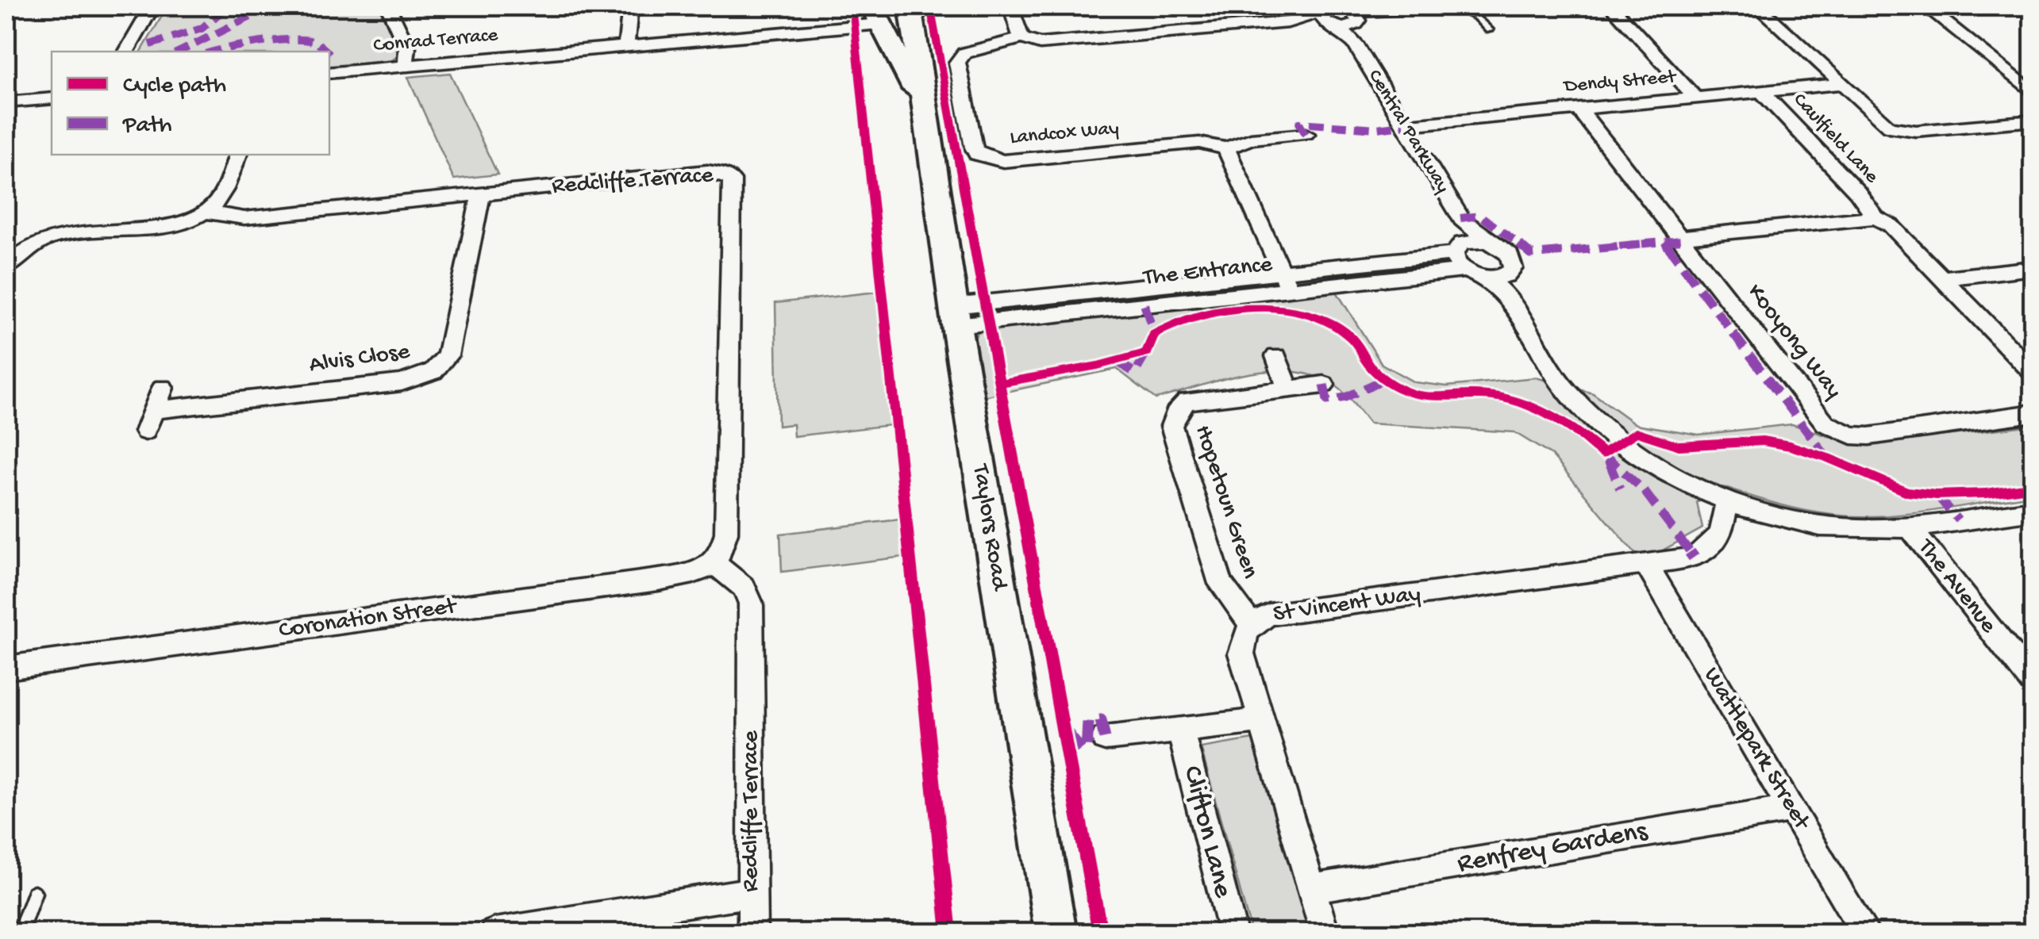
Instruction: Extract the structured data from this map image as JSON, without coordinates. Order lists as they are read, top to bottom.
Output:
{
  "streets": {
    "main road": ["Taylors Road"],
    "street": [
      "Conrad Terrace",
      "Dendy Street",
      "Central Parkway",
      "Landcox Way",
      "Caulfield Lane",
      "Redcliffe Terrace",
      "The Entrance",
      "Kooyong Way",
      "Alvis Close",
      "Hopetoun Green",
      "The Avenue",
      "St Vincent Way",
      "Coronation Street",
      "Wattlepark Street",
      "Clifton Lane",
      "Renfrey Gardens"
    ]
  },
  "crossings": [
    ["Conrad Terrace", "Taylors Road"],
    ["Dendy Street", "Central Parkway"],
    ["Dendy Street", "Caulfield Lane"],
    ["Dendy Street", "Kooyong Way"],
    ["Central Parkway", "The Entrance"],
    ["Redcliffe Terrace", "Alvis Close"],
    ["Redcliffe Terrace", "Coronation Street"],
    ["The Entrance", "Taylors Road"],
    ["Hopetoun Green", "St Vincent Way"],
    ["St Vincent Way", "Wattlepark Street"],
    ["St Vincent Way", "Clifton Lane"],
    ["St Vincent Way", "Renfrey Gardens"],
    ["Wattlepark Street", "Renfrey Gardens"]
  ],
  "legend": ["Cycle path", "Path"]
}
